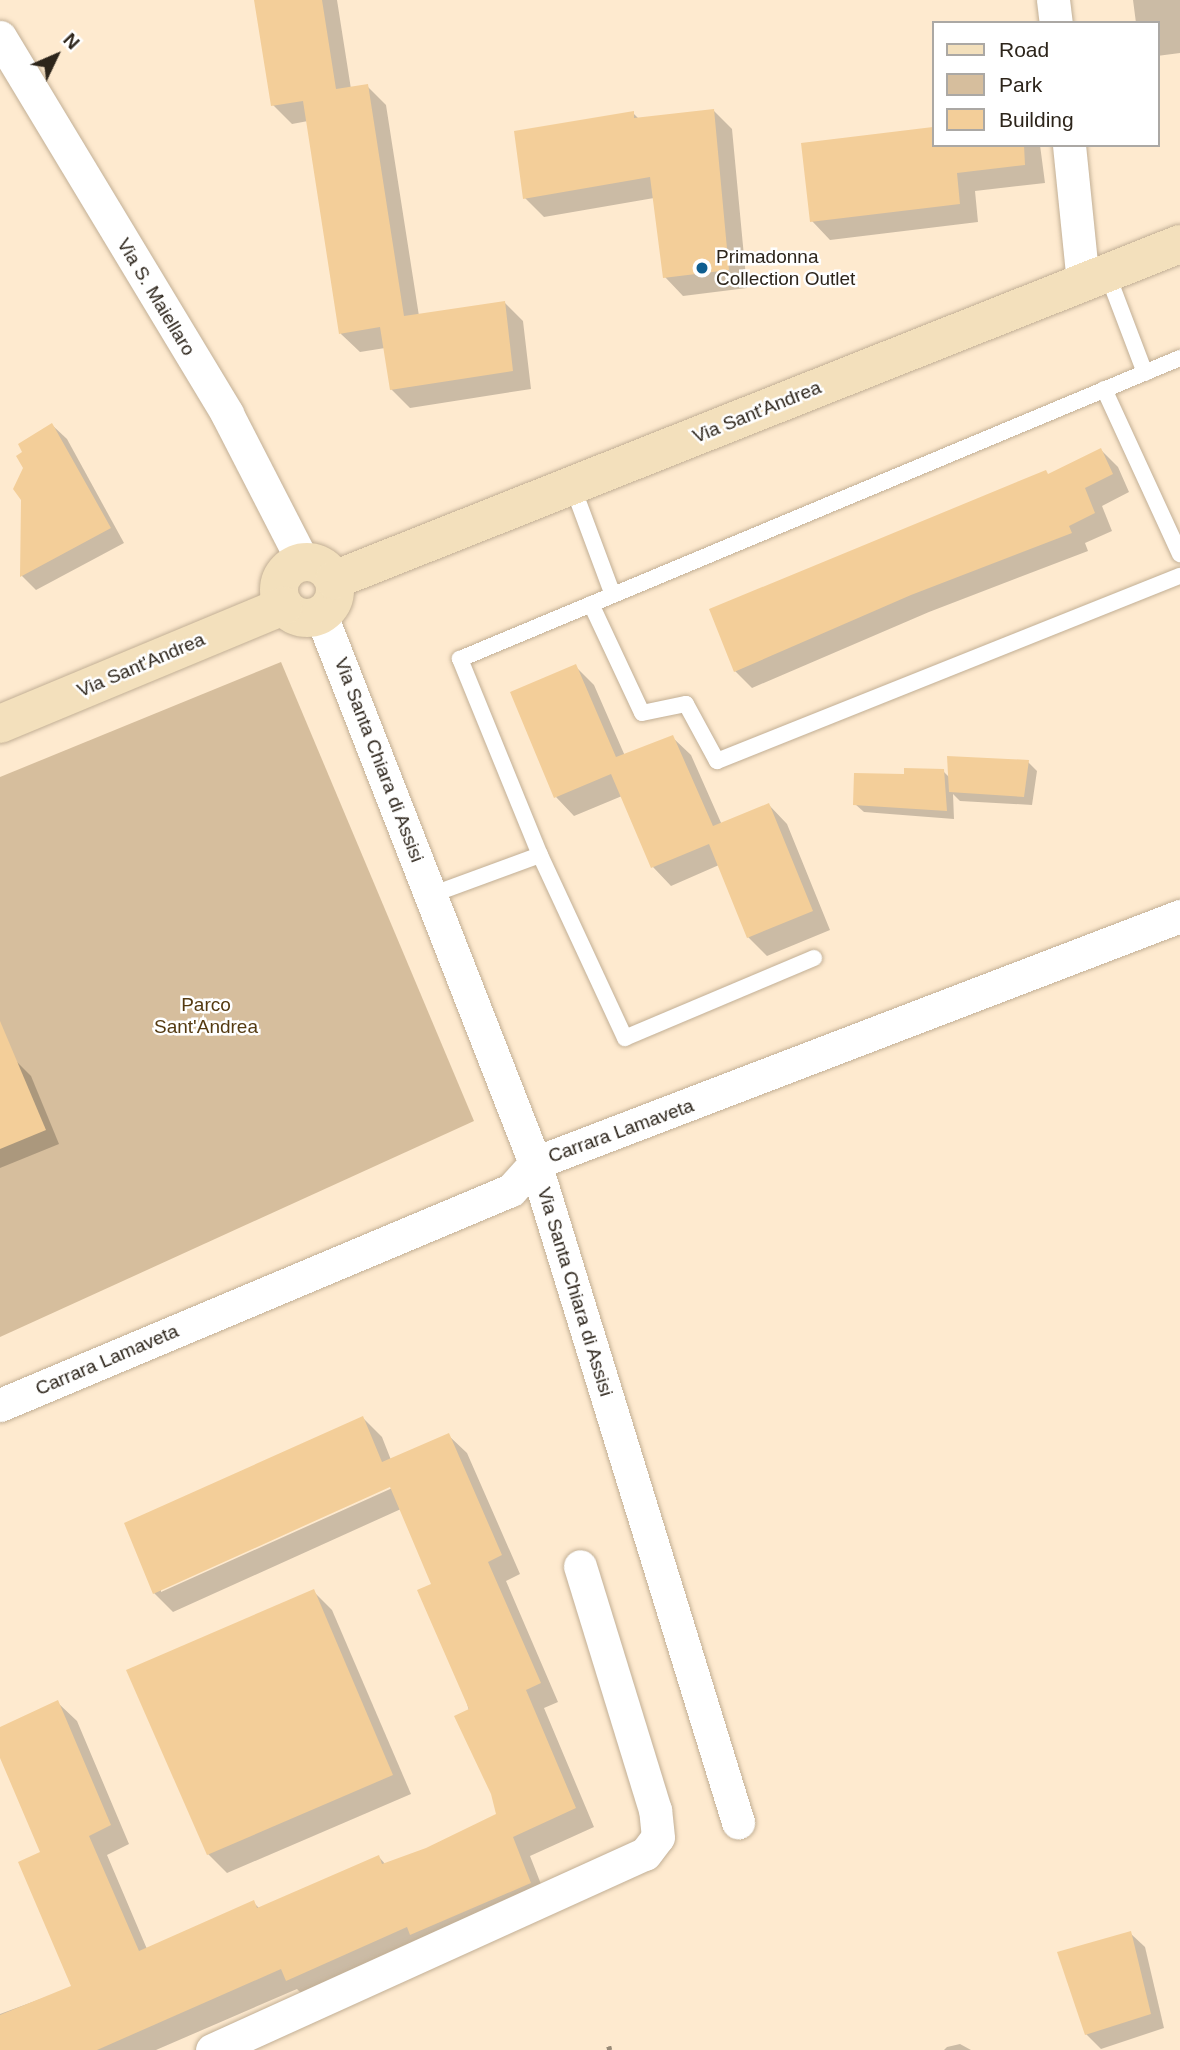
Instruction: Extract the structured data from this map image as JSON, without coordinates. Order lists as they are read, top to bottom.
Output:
{
  "streets": {
    "street": [
      "Via S. Maiellaro",
      "Via Sant'Andrea",
      "Via Santa Chiara di Assisi",
      "Carrara Lamaveta"
    ]
  },
  "crossings": [
    ["Via S. Maiellaro", "Via Sant'Andrea"],
    ["Via S. Maiellaro", "Via Santa Chiara di Assisi"],
    ["Via Sant'Andrea", "Via Santa Chiara di Assisi"],
    ["Via Santa Chiara di Assisi", "Carrara Lamaveta"]
  ],
  "parks": ["Parco Sant'Andrea"],
  "places": ["Primadonna Collection Outlet"],
  "legend": ["Road", "Park", "Building"],
  "north": "top right"
}
